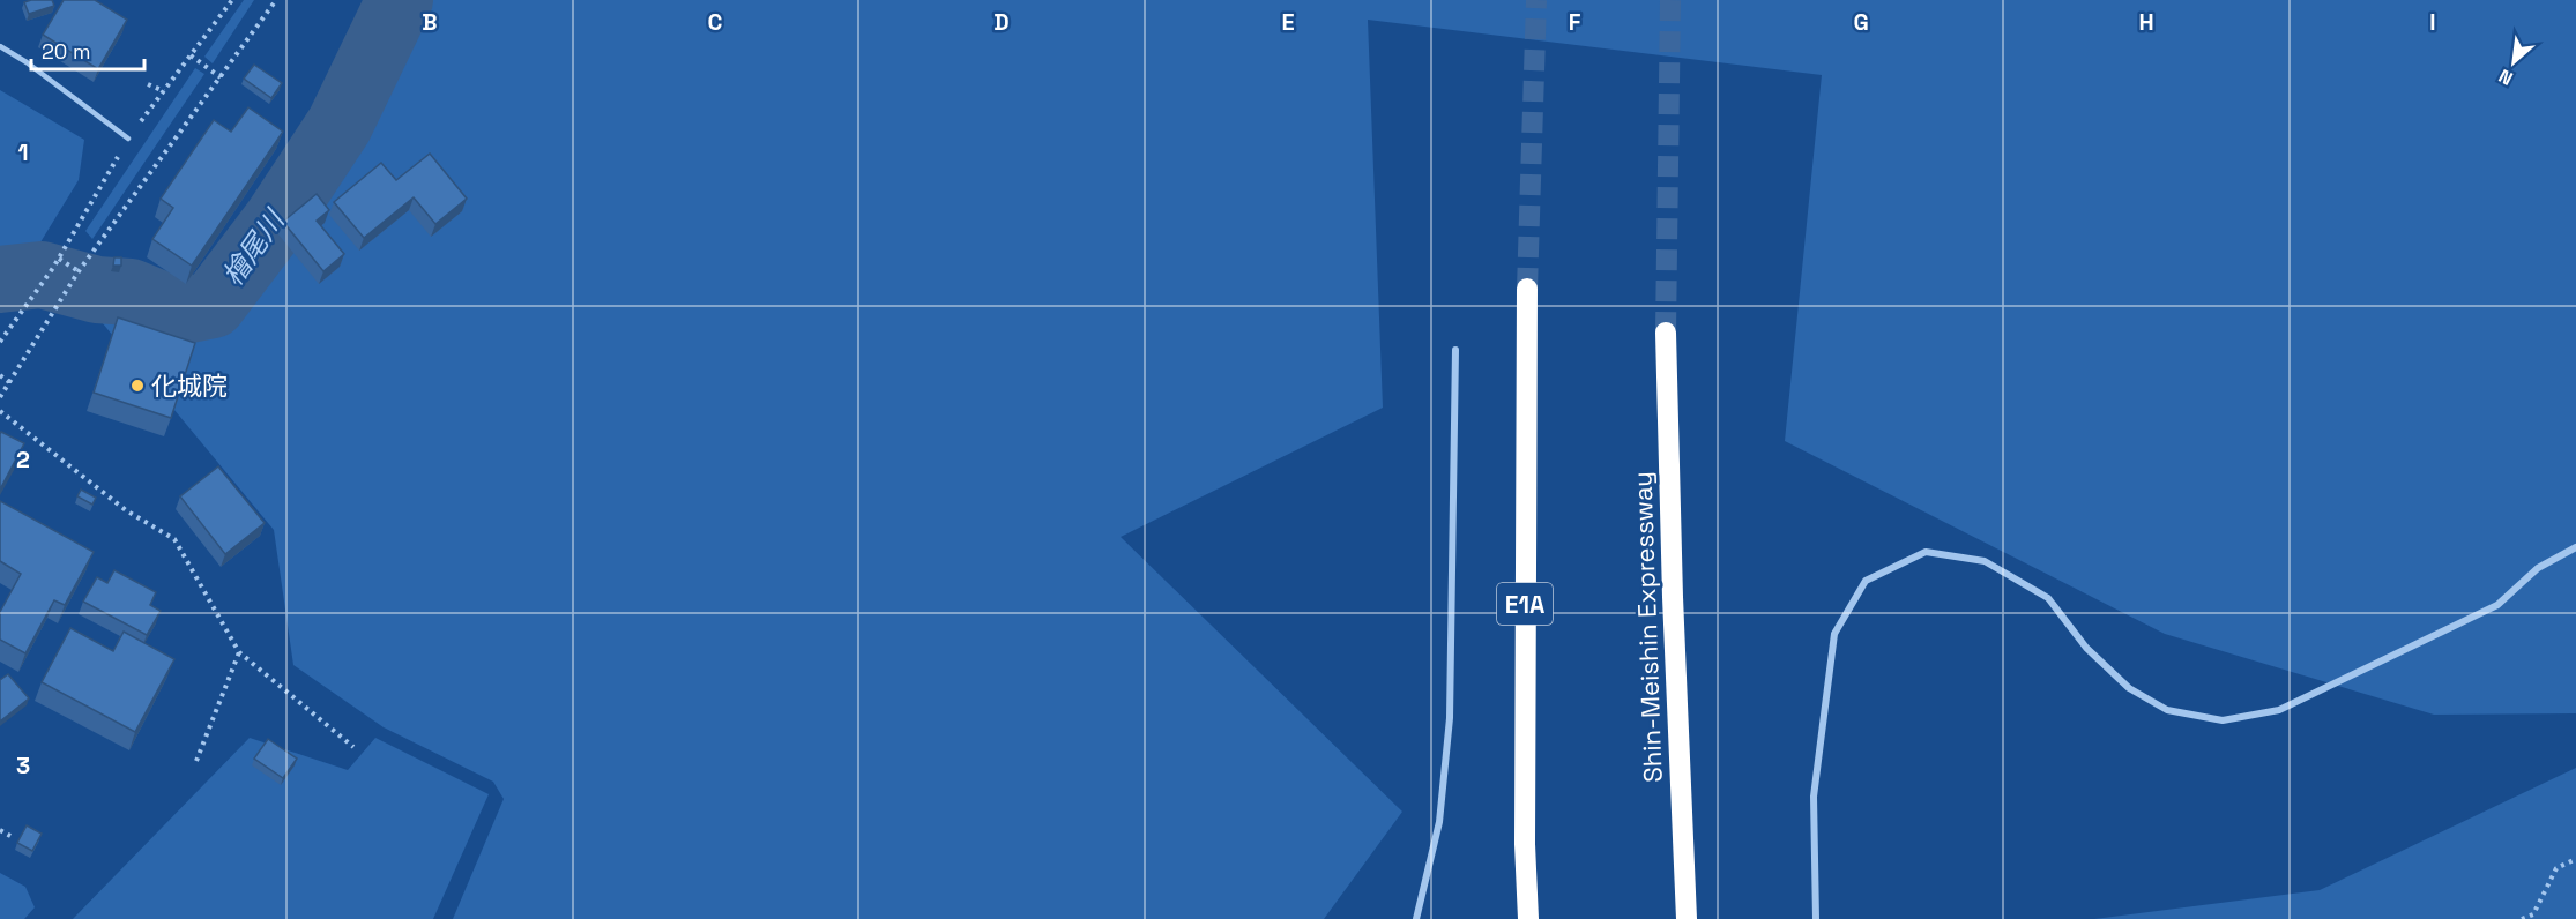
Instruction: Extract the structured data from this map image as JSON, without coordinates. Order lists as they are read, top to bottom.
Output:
{
  "streets": {
    "highway": ["E1A", "Shin-Meishin Expressway"]
  },
  "water": ["檜尾川"],
  "places": ["化城院"],
  "scale_bar": "20 m",
  "north": "bottom left",
  "grid": {
    "columns": [
      "B",
      "C",
      "D",
      "E",
      "F",
      "G",
      "H",
      "I"
    ],
    "rows": ["1", "2", "3"]
  }
}
